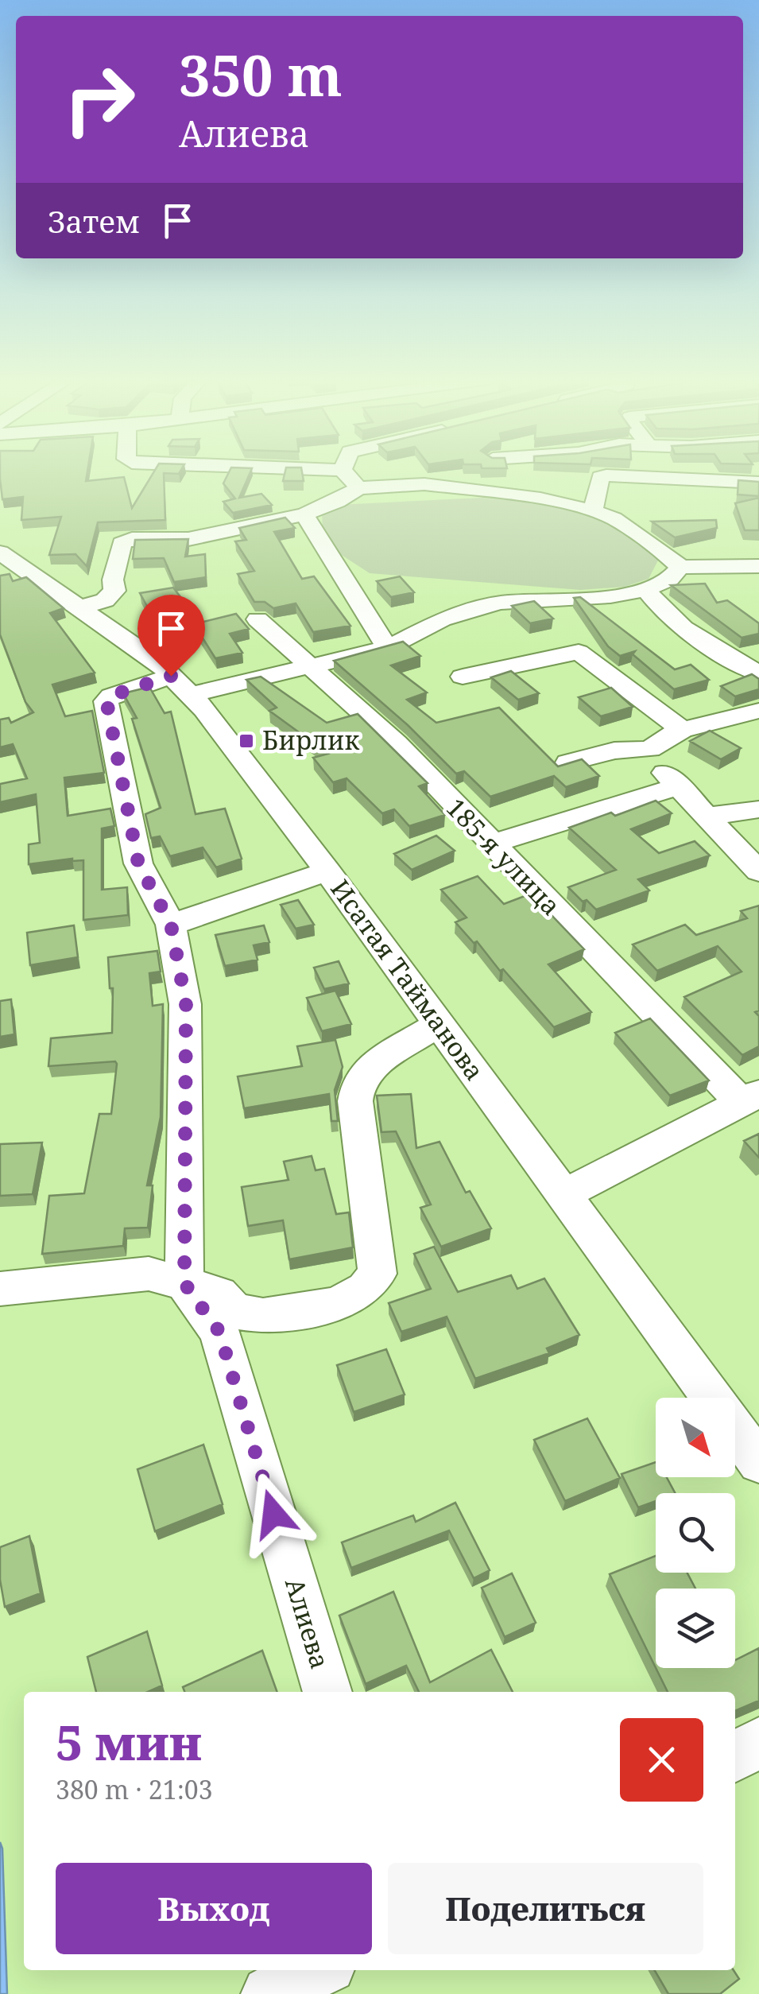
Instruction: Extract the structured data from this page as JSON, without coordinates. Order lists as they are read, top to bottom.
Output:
{
  "streets": {
    "street": ["185-я улица", "Исатая Тайманова", "Алиева"]
  },
  "places": {
    "transit": ["Бирлик"]
  },
  "north": "bottom right",
  "page": {
    "turn": ["350 m", "Алиева"],
    "then": "Затем",
    "heading": ["5 мин", "380 m · 21:03"],
    "buttons": ["Выход", "Поделиться"]
  }
}
